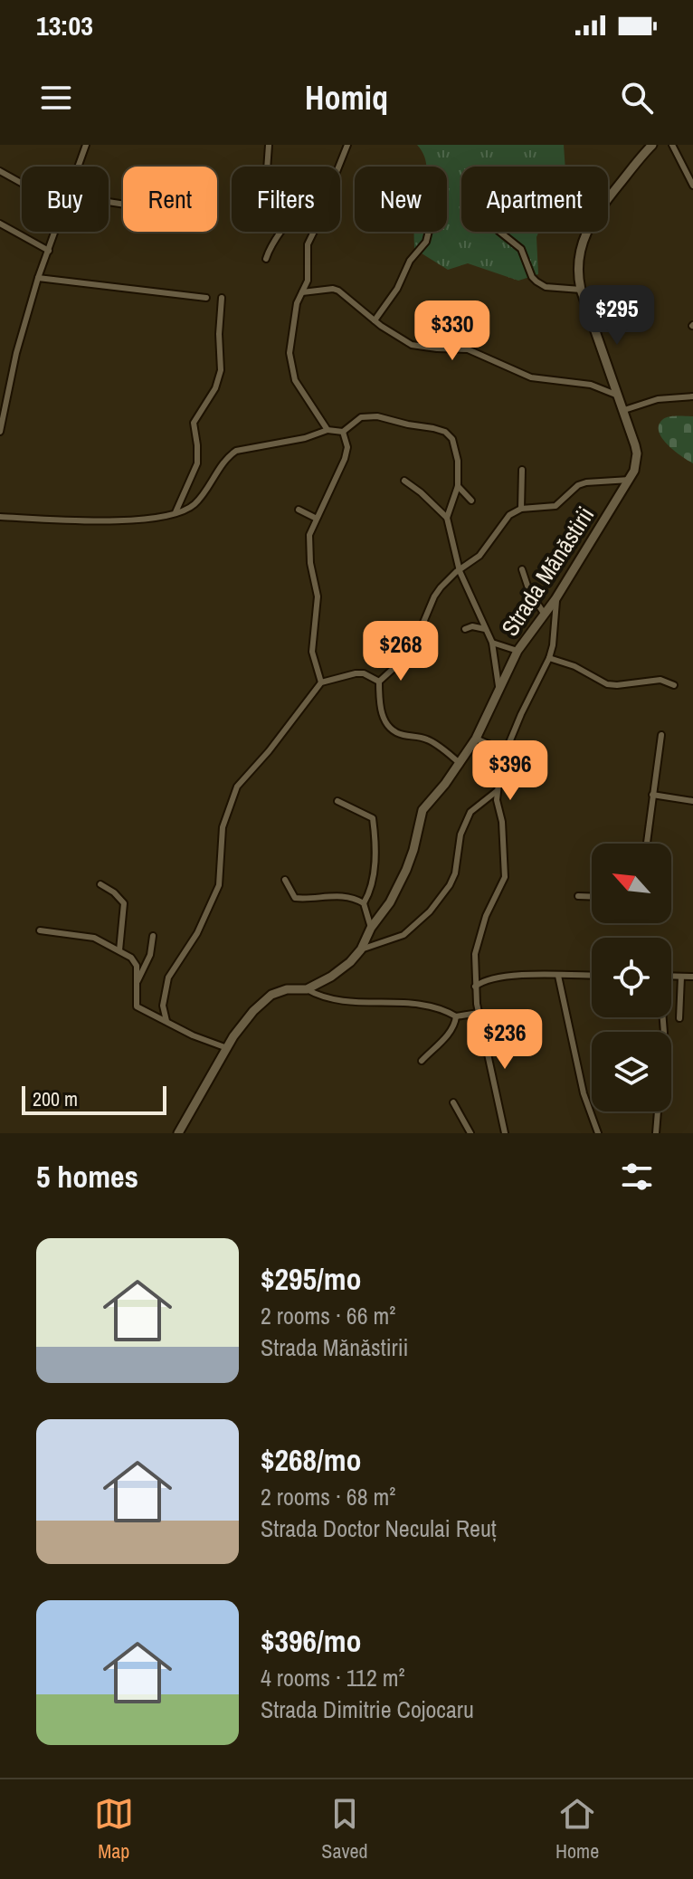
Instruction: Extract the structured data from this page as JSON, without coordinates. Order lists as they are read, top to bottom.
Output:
{
  "streets": {
    "street": ["Strada Mănăstirii"]
  },
  "scale_bar": "200 m",
  "north": "top left",
  "page": {
    "status": "13:03",
    "header": "Homiq",
    "chip": [
      "Buy",
      "Rent",
      "Filters",
      "New",
      "Apartment"
    ],
    "price": [
      "$295",
      "$330",
      "$268",
      "$396",
      "$236"
    ],
    "scale": "200 m",
    "heading": "5 homes",
    "list": [
      {
        "name": "$295/mo",
        "note": "2 rooms · 66 m² · Strada Mănăstirii"
      },
      {
        "name": "$268/mo",
        "note": "2 rooms · 68 m² · Strada Doctor Neculai Reuț"
      },
      {
        "name": "$396/mo",
        "note": "4 rooms · 112 m² · Strada Dimitrie Cojocaru"
      }
    ],
    "tabs": ["Map", "Saved", "Home"]
  }
}
